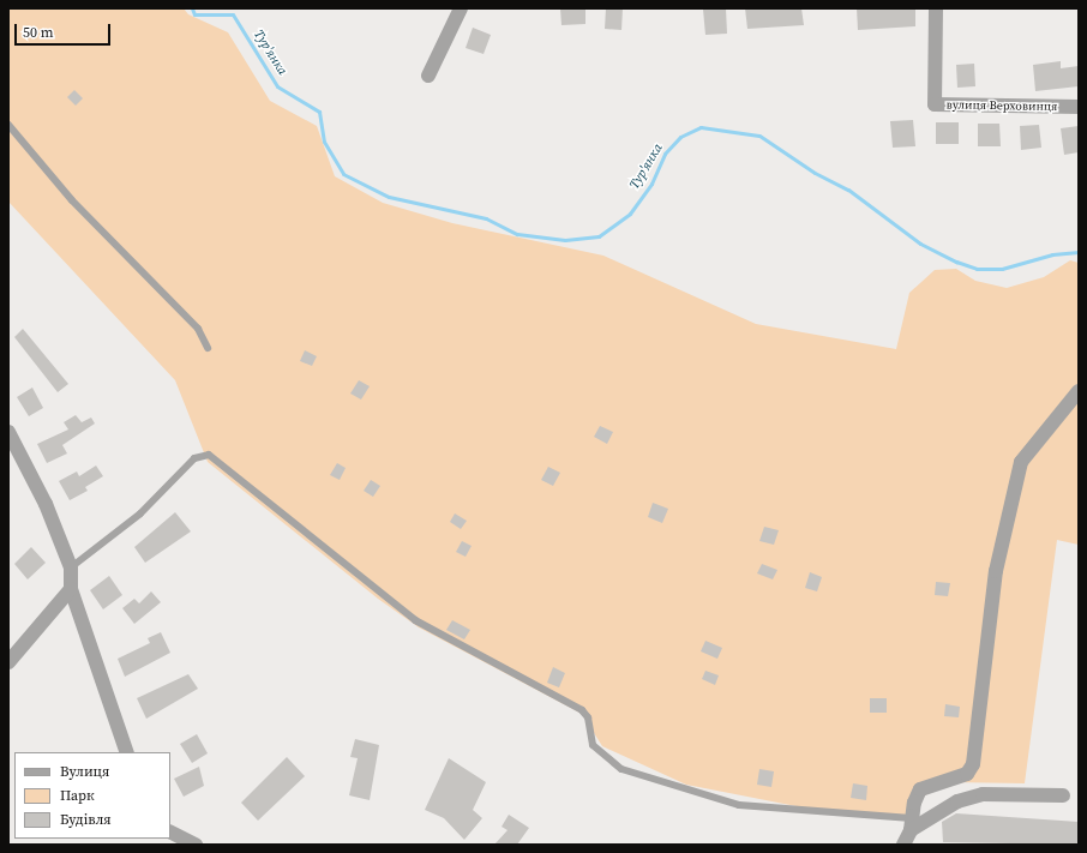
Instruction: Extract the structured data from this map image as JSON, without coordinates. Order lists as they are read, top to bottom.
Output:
{
  "streets": {
    "street": ["вулиця Верховинця"]
  },
  "water": ["Тур'янка"],
  "legend": ["Вулиця", "Парк", "Будівля"],
  "scale_bar": "50 m"
}
